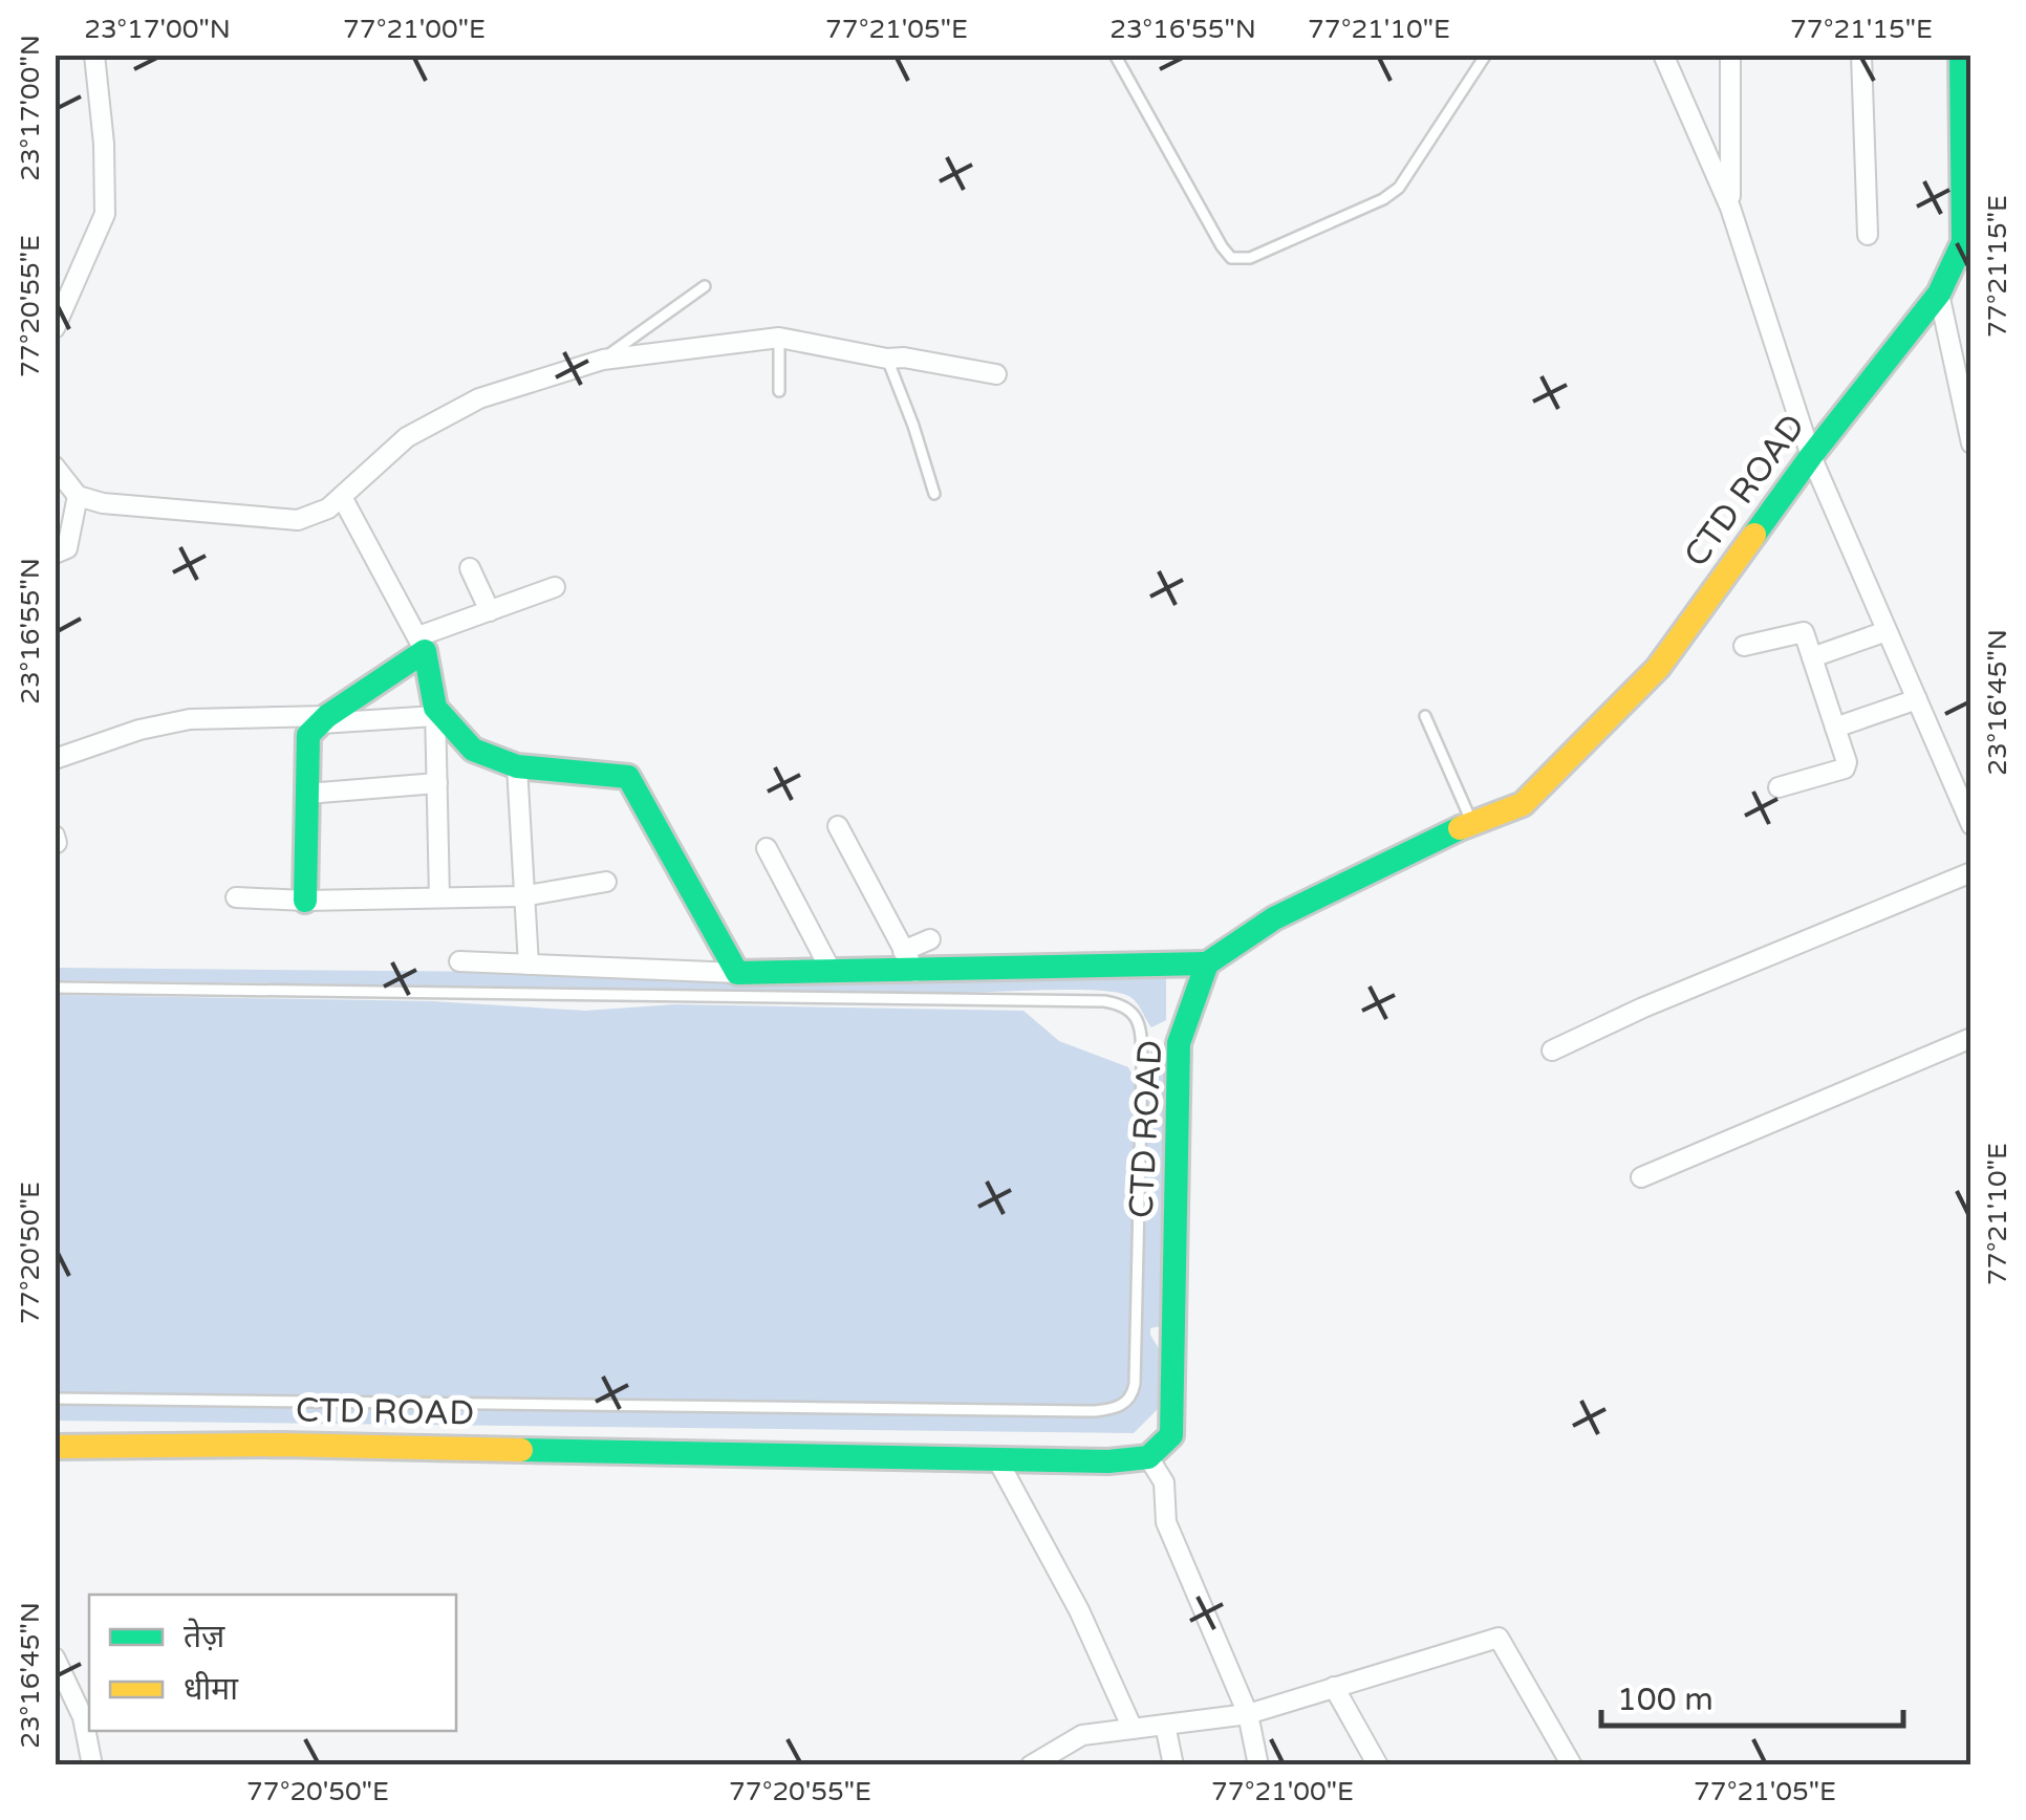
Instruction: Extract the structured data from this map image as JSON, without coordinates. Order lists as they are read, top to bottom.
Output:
{
  "streets": {
    "street": ["CTD ROAD"]
  },
  "legend": ["तेज़", "धीमा"],
  "scale_bar": "100 m",
  "coordinates": [
    "23°17'00\"N",
    "77°21'00\"E",
    "77°21'05\"E",
    "23°16'55\"N",
    "77°21'10\"E",
    "77°21'15\"E",
    "77°20'55\"E",
    "23°16'45\"N",
    "77°20'50\"E"
  ]
}
